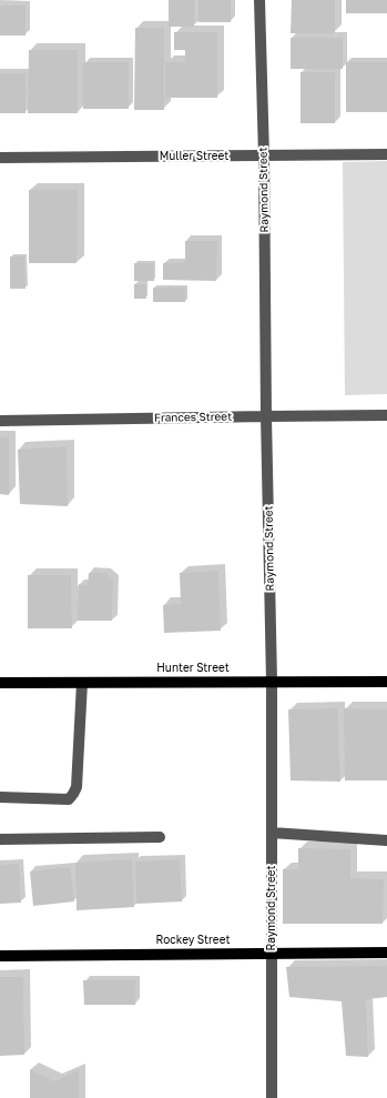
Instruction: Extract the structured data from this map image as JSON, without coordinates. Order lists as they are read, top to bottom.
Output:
{
  "streets": {
    "main road": ["Hunter Street", "Rockey Street"],
    "street": ["Muller Street", "Raymond Street", "Frances Street"]
  },
  "crossings": [
    ["Muller Street", "Raymond Street"],
    ["Raymond Street", "Frances Street"],
    ["Raymond Street", "Hunter Street"],
    ["Raymond Street", "Rockey Street"]
  ]
}
